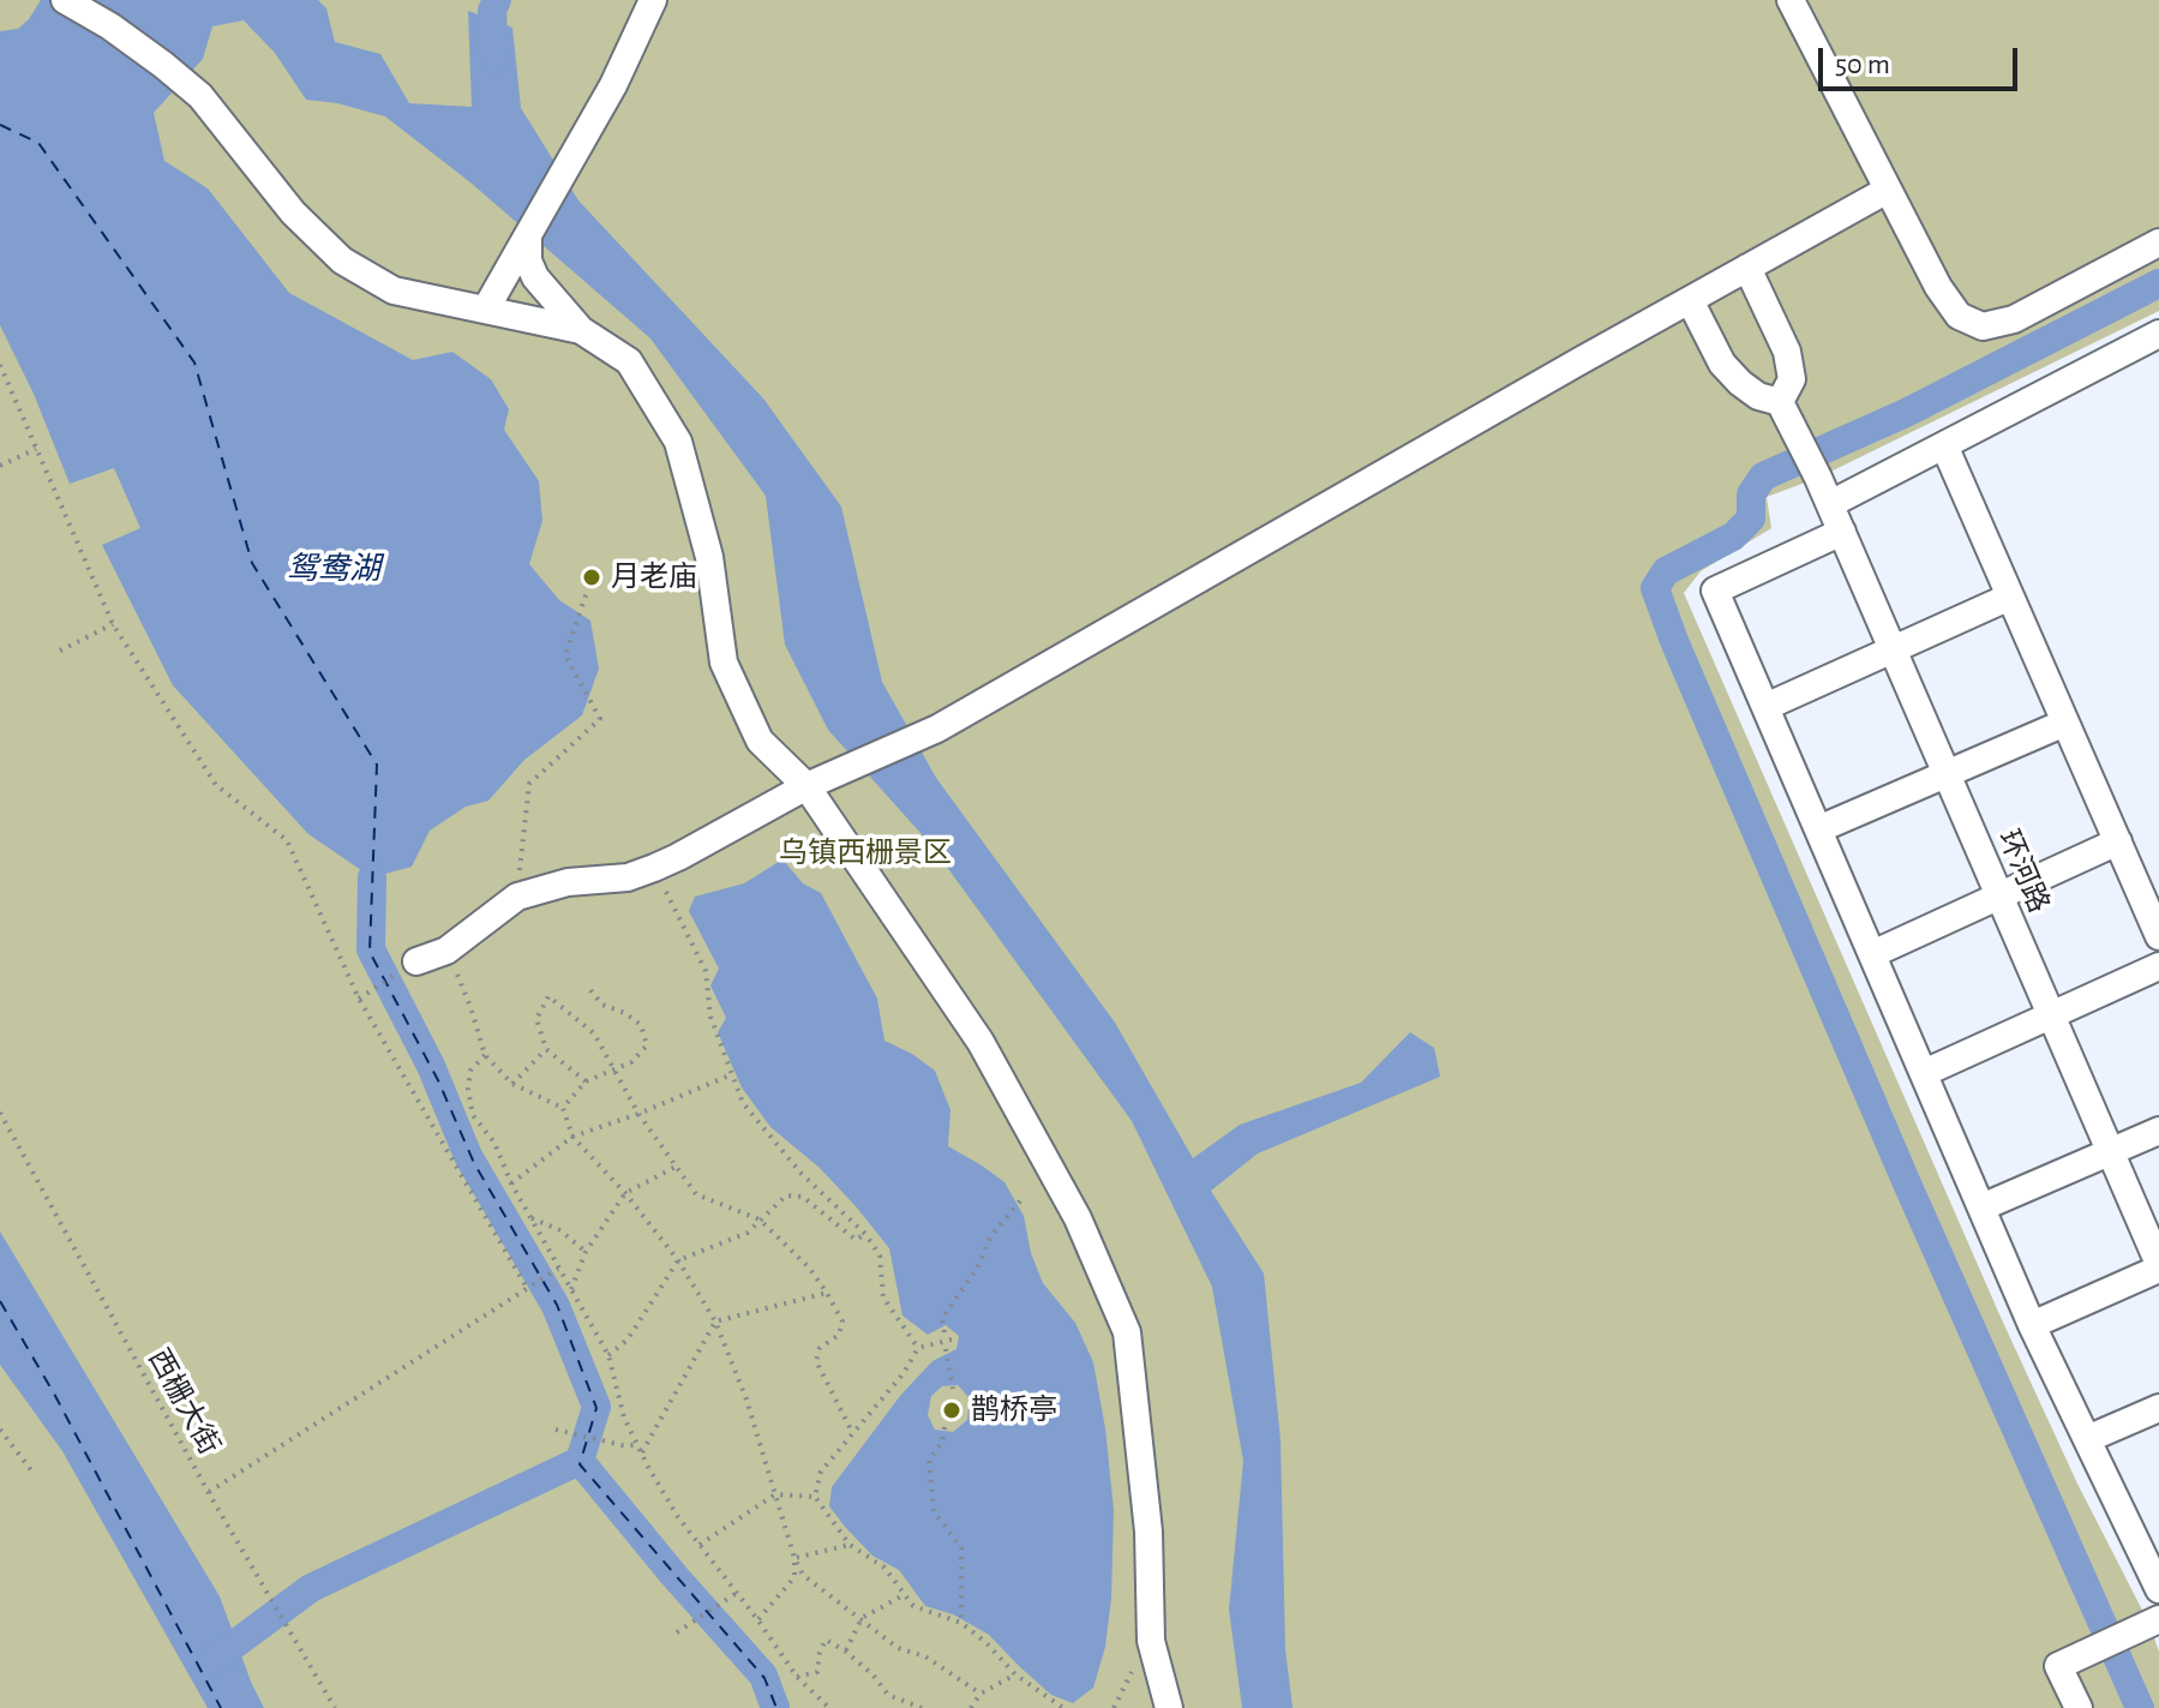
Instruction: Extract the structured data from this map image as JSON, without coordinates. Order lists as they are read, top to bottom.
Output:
{
  "streets": {
    "street": ["环河路"],
    "path": ["西栅大街"]
  },
  "water": ["鸳鸯湖"],
  "parks": ["乌镇西栅景区"],
  "places": ["月老庙", "鹊桥亭"],
  "scale_bar": "50 m"
}
